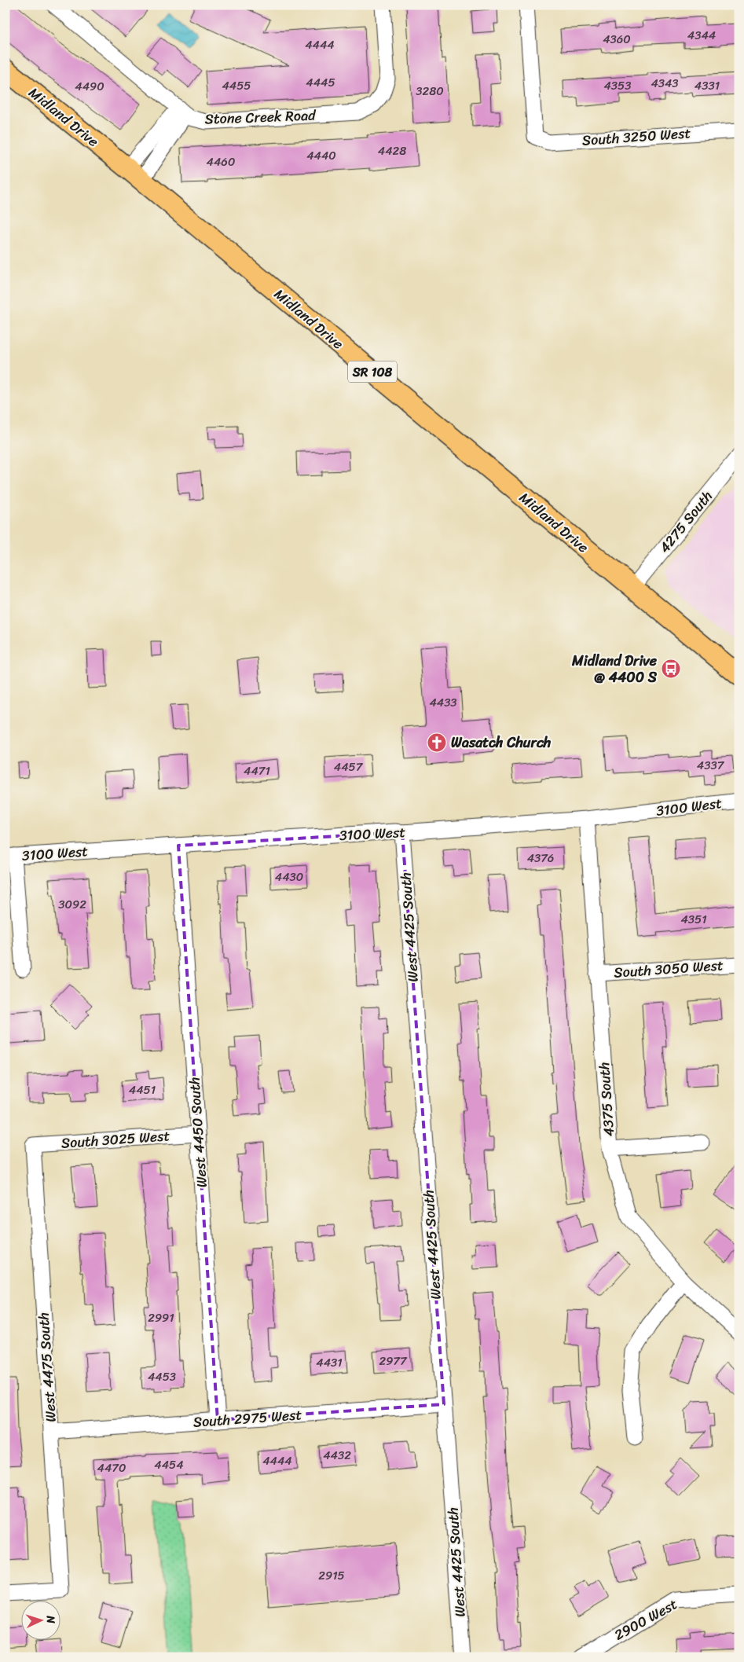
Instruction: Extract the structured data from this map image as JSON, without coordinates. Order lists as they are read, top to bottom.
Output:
{
  "streets": {
    "main road": ["Midland Drive", "SR 108"],
    "street": [
      "Stone Creek Road",
      "South 3250 West",
      "4275 South",
      "3100 West",
      "West 4425 South",
      "South 3050 West",
      "4375 South",
      "West 4450 South",
      "South 3025 West",
      "West 4475 South",
      "South 2975 West",
      "2900 West"
    ]
  },
  "crossings": [
    ["Midland Drive", "4275 South"],
    ["3100 West", "West 4425 South"],
    ["3100 West", "4375 South"],
    ["3100 West", "West 4450 South"],
    ["West 4425 South", "South 2975 West"],
    ["South 3050 West", "4375 South"],
    ["West 4450 South", "South 3025 West"],
    ["West 4450 South", "South 2975 West"],
    ["South 3025 West", "West 4475 South"],
    ["West 4475 South", "South 2975 West"]
  ],
  "places": {
    "bus stop": ["Midland Drive @ 4400 S"],
    "church": ["Wasatch Church"]
  },
  "house_numbers": [
    "4344",
    "4360",
    "4444",
    "4445",
    "4343",
    "4455",
    "4353",
    "4331",
    "4490",
    "3280",
    "4428",
    "4440",
    "4460",
    "4433",
    "4337",
    "4457",
    "4471",
    "4376",
    "4430",
    "3092",
    "4351",
    "4451",
    "2991",
    "2977",
    "4431",
    "4453",
    "4432",
    "4444",
    "4454",
    "4470",
    "2915"
  ],
  "north": "right"
}
